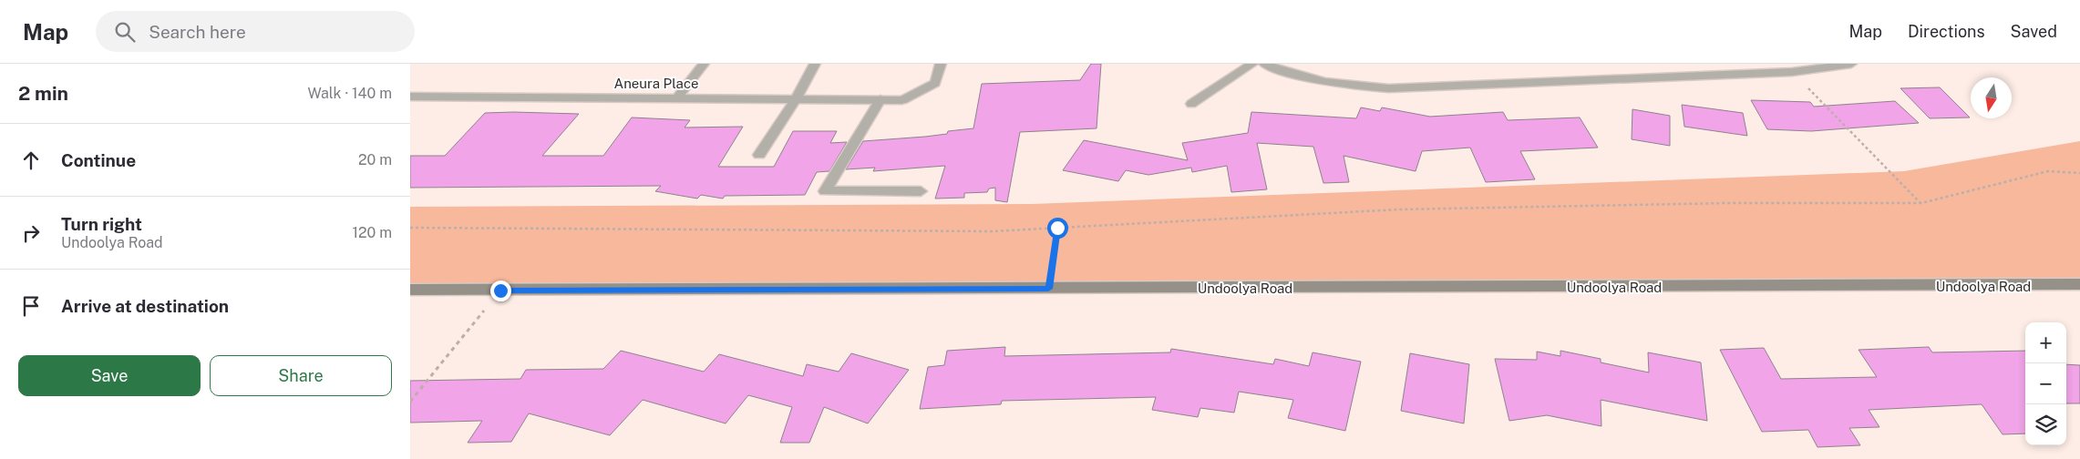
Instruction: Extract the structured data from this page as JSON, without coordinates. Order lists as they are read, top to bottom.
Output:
{
  "streets": {
    "main road": ["Undoolya Road"],
    "street": ["Aneura Place"]
  },
  "north": "bottom",
  "page": {
    "header": "Map",
    "search": "Search here",
    "nav": ["Map", "Directions", "Saved"],
    "heading": ["2 min", "Walk · 140 m"],
    "list": [
      ["Continue", "20 m"],
      ["Turn right", "Undoolya Road", "120 m"],
      "Arrive at destination"
    ],
    "map_buttons": ["+", "−"],
    "buttons": ["Save", "Share"]
  }
}
